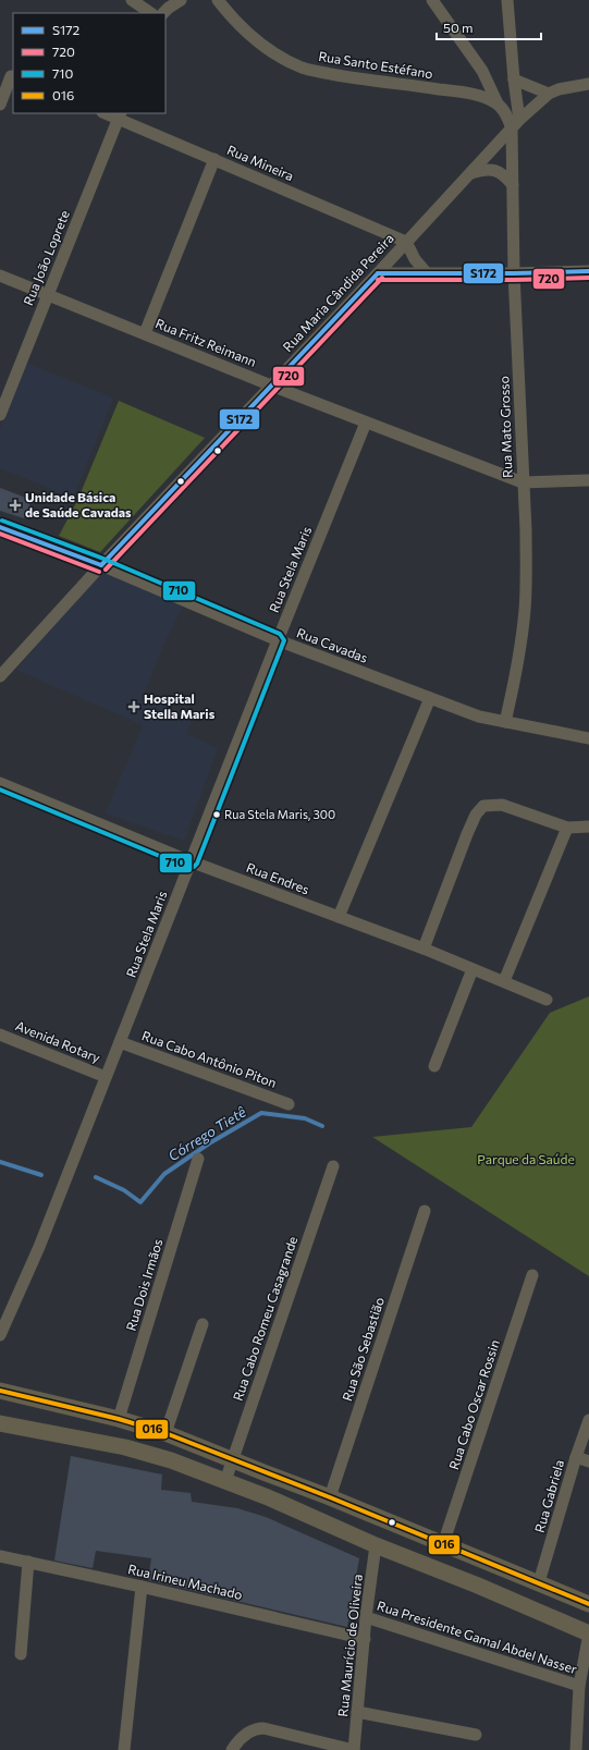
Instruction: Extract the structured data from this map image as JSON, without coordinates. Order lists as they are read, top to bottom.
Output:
{
  "streets": {
    "street": [
      "Rua Santo Estéfano",
      "Rua Mineira",
      "Rua João Loprete",
      "Rua Maria Cândida Pereira",
      "Rua Fritz Reimann",
      "Rua Mato Grosso",
      "Rua Stela Maris",
      "Rua Cavadas",
      "Rua Endres",
      "Avenida Rotary",
      "Rua Cabo Antônio Piton",
      "Rua Dois Irmãos",
      "Rua Cabo Romeu Casagrande",
      "Rua São Sebastião",
      "Rua Cabo Oscar Rossin",
      "Rua Gabriela",
      "Rua Irineu Machado",
      "Rua Presidente Gamal Abdel Nasser",
      "Rua Maurício de Oliveira"
    ]
  },
  "crossings": [
    ["Rua Mineira", "Rua João Loprete"],
    ["Rua Mineira", "Rua Maria Cândida Pereira"],
    ["Rua João Loprete", "Rua Fritz Reimann"],
    ["Rua Maria Cândida Pereira", "Rua Fritz Reimann"],
    ["Rua Maria Cândida Pereira", "Rua Mato Grosso"],
    ["Rua Maria Cândida Pereira", "Rua Cavadas"],
    ["Rua Fritz Reimann", "Rua Mato Grosso"],
    ["Rua Fritz Reimann", "Rua Stela Maris"],
    ["Rua Mato Grosso", "Rua Cavadas"],
    ["Rua Stela Maris", "Rua Cavadas"],
    ["Rua Stela Maris", "Rua Endres"],
    ["Rua Stela Maris", "Avenida Rotary"],
    ["Rua Stela Maris", "Rua Cabo Antônio Piton"],
    ["Rua Irineu Machado", "Rua Maurício de Oliveira"],
    ["Rua Presidente Gamal Abdel Nasser", "Rua Maurício de Oliveira"]
  ],
  "water": ["Córrego Tietê"],
  "parks": ["Parque da Saúde"],
  "places": {
    "health": ["Unidade Básica de Saúde Cavadas", "Hospital Stella Maris"],
    "other": ["Rua Stela Maris, 300"]
  },
  "lines": [
    "transit line S172",
    "transit line 720",
    "transit line 710",
    "transit line 016"
  ],
  "legend": [
    "S172",
    "720",
    "710",
    "016"
  ],
  "scale_bar": "50 m"
}
